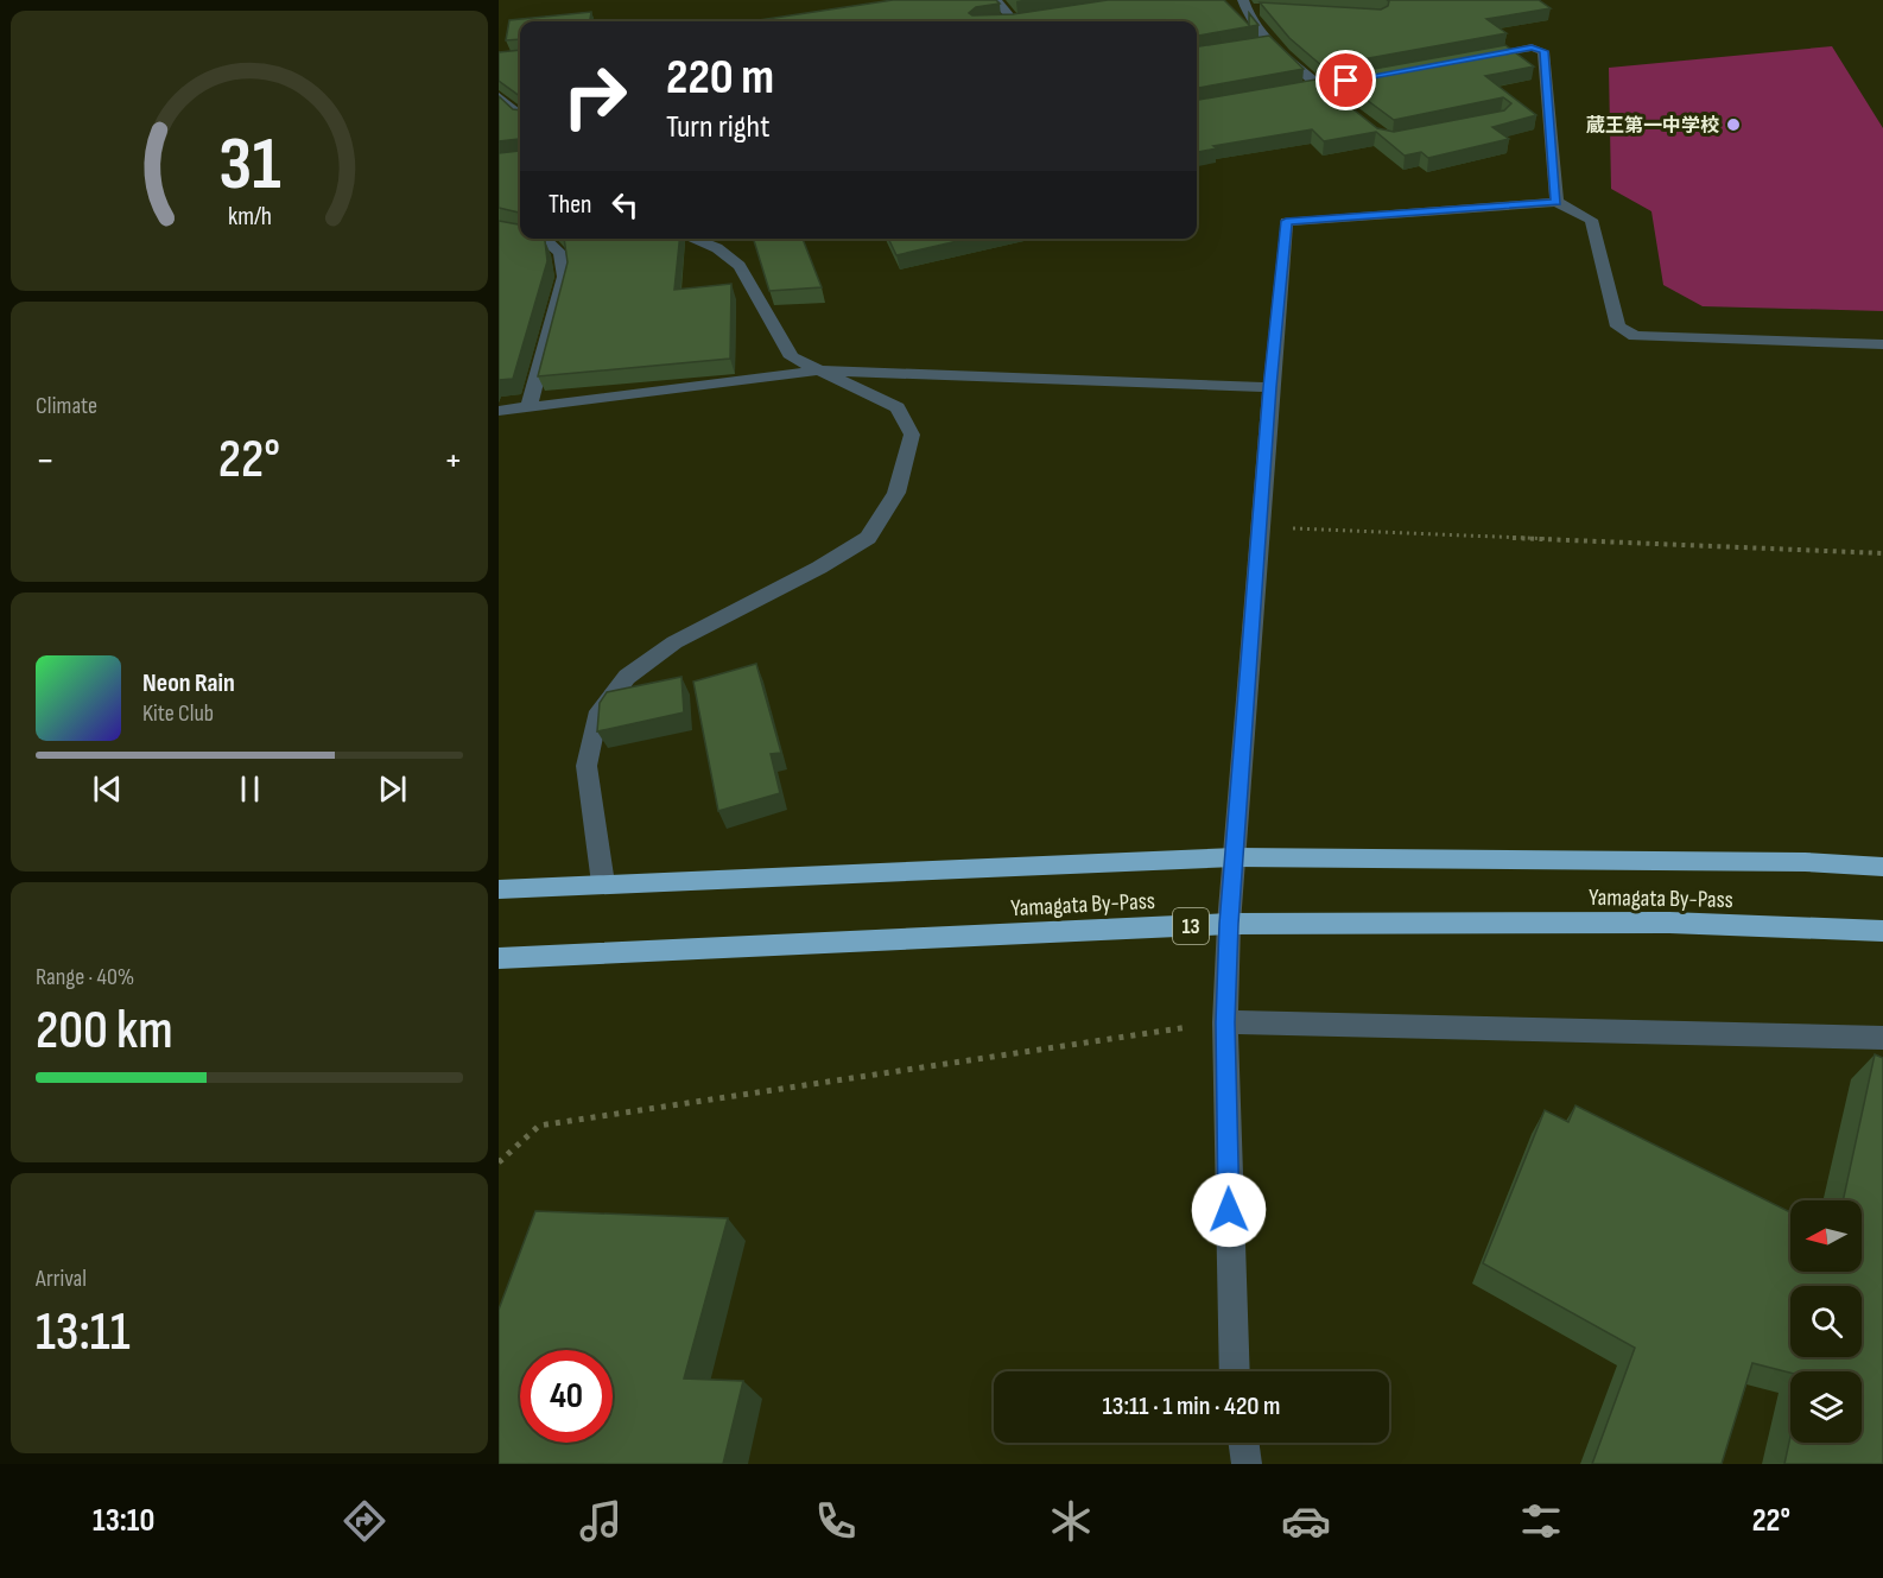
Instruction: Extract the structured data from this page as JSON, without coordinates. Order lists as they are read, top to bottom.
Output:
{
  "streets": {
    "highway": ["Yamagata By-Pass", "13"]
  },
  "places": ["蔵王第一中学校"],
  "north": "left",
  "page": {
    "turn": ["220 m", "Turn right"],
    "then": "Then",
    "tile": [
      "Climate",
      ["Range · 40%", "200 km"],
      ["Arrival", "13:11"]
    ],
    "heat": ["−", "22°", "+"],
    "song": ["Neon Rain", "Kite Club"],
    "limit": "40",
    "trip": "13:11 · 1 min · 420 m",
    "tabs": ["13:10", "22°"],
    "gauge": ["31", "km/h"]
  }
}
